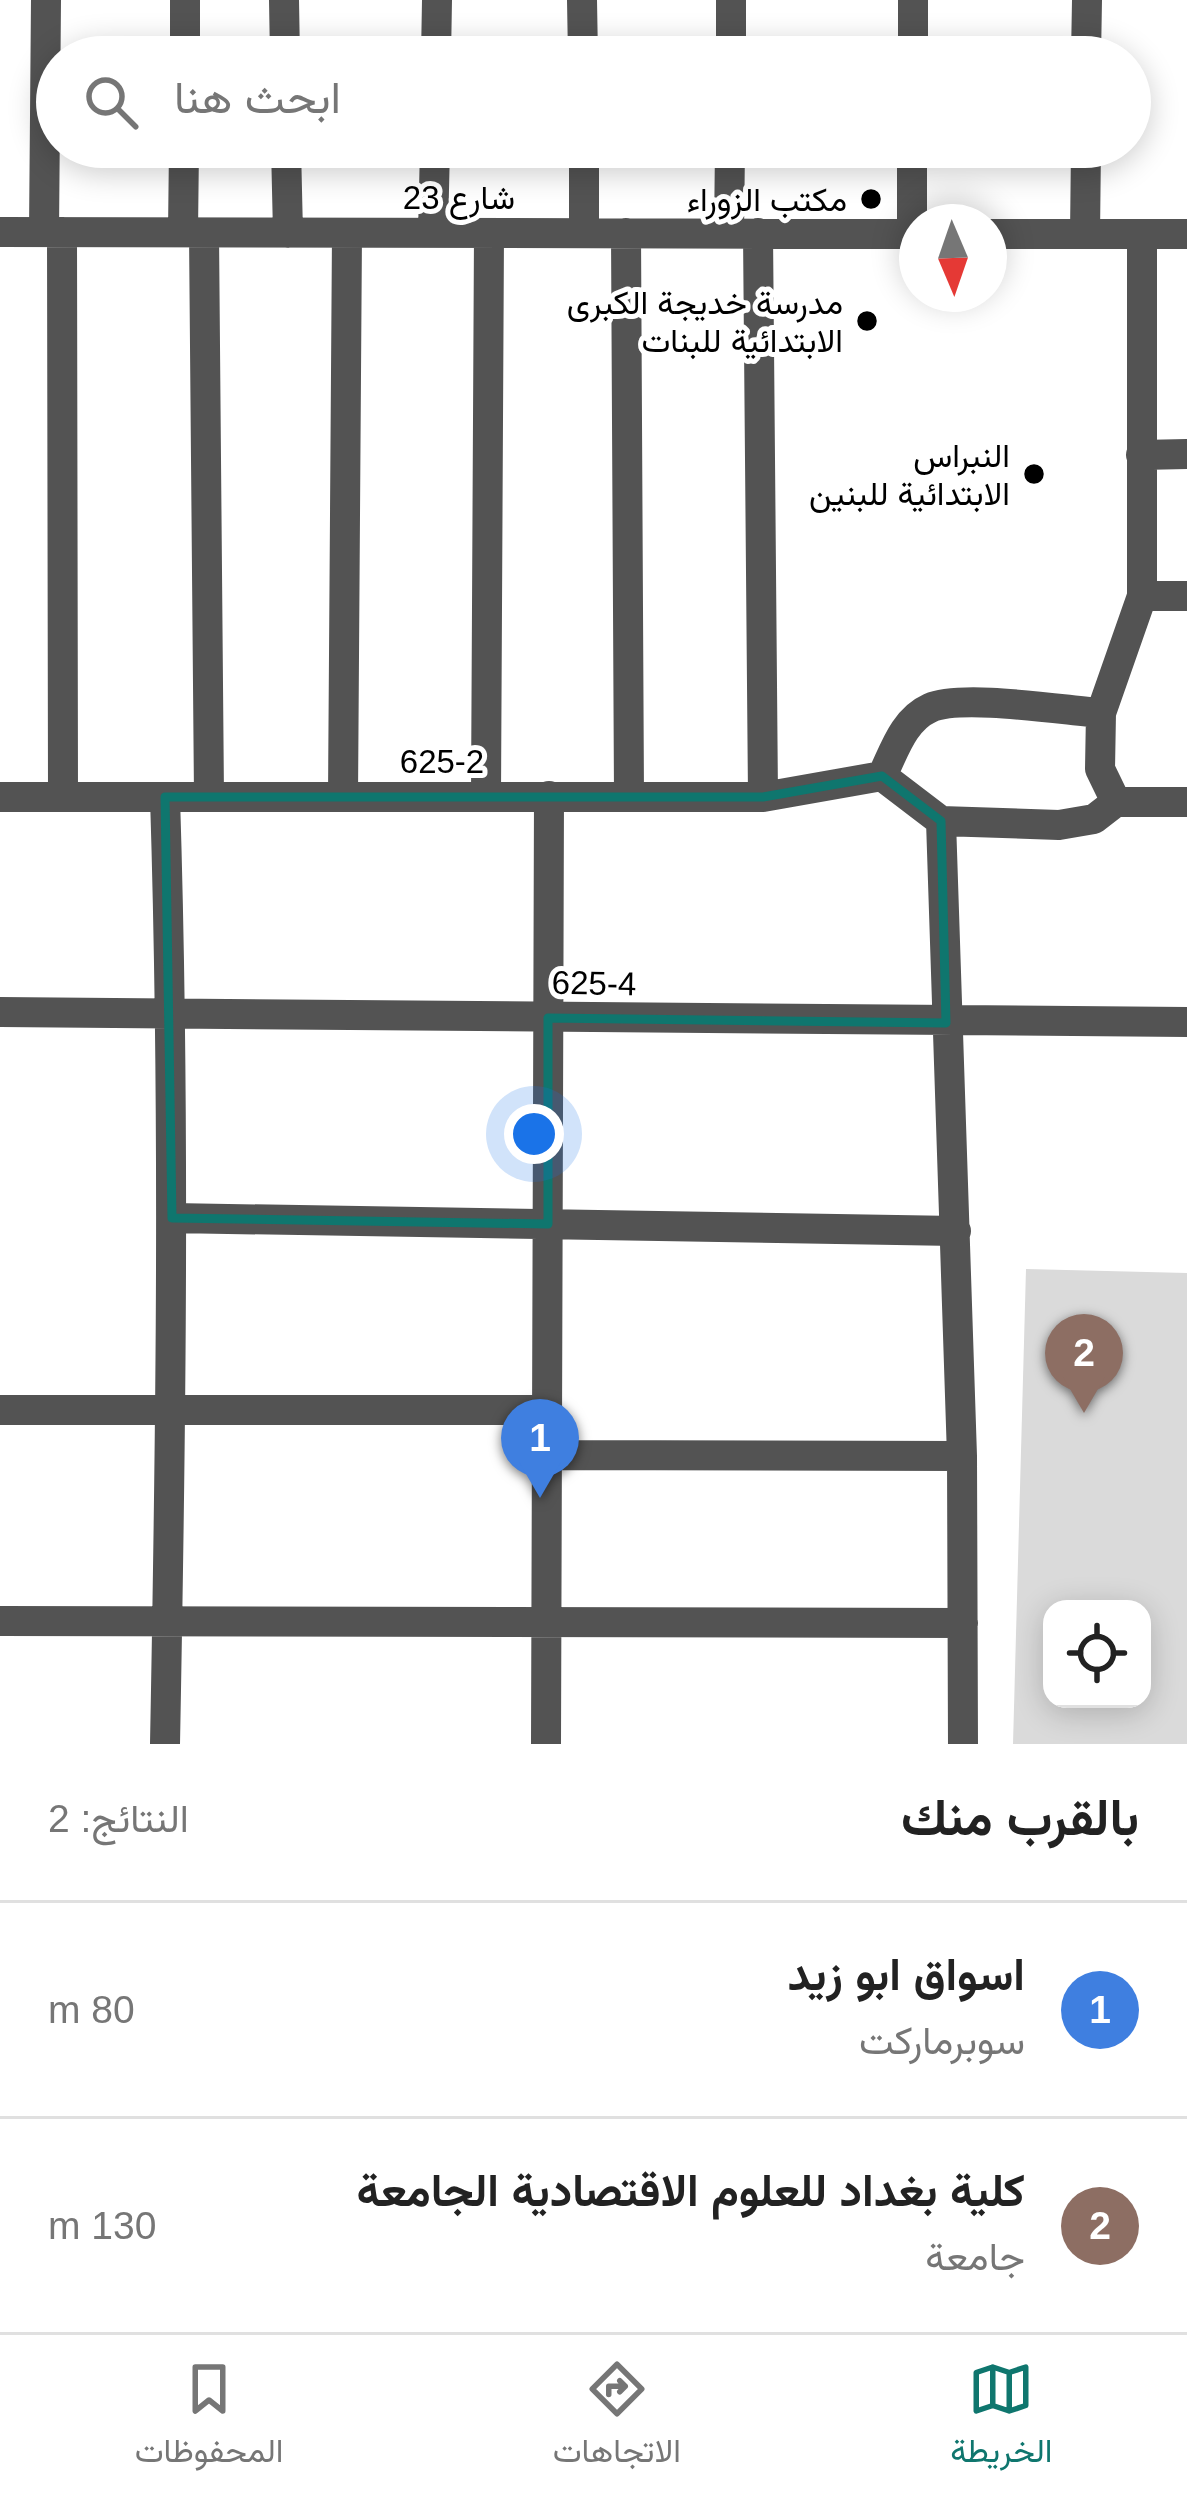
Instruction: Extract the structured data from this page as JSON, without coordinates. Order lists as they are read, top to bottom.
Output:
{
  "streets": {
    "street": ["شارع 23", "625-2", "625-4"]
  },
  "places": ["مكتب الزوراء", "مدرسة خديجة الكبرى الابتدائية للبنات", "النبراس الابتدائية للبنين"],
  "north": "bottom",
  "page": {
    "search": "ابحث هنا",
    "pins": ["2", "1"],
    "heading": ["بالقرب منك", "النتائج: 2"],
    "list": [
      {
        "mark": "1",
        "name": "اسواق ابو زيد",
        "note": "سوبرماركت",
        "value": "80 m"
      },
      {
        "mark": "2",
        "name": "كلية بغداد للعلوم الاقتصادية الجامعة",
        "note": "جامعة",
        "value": "130 m"
      }
    ],
    "nav": ["الخريطة", "الاتجاهات", "المحفوظات"]
  }
}
